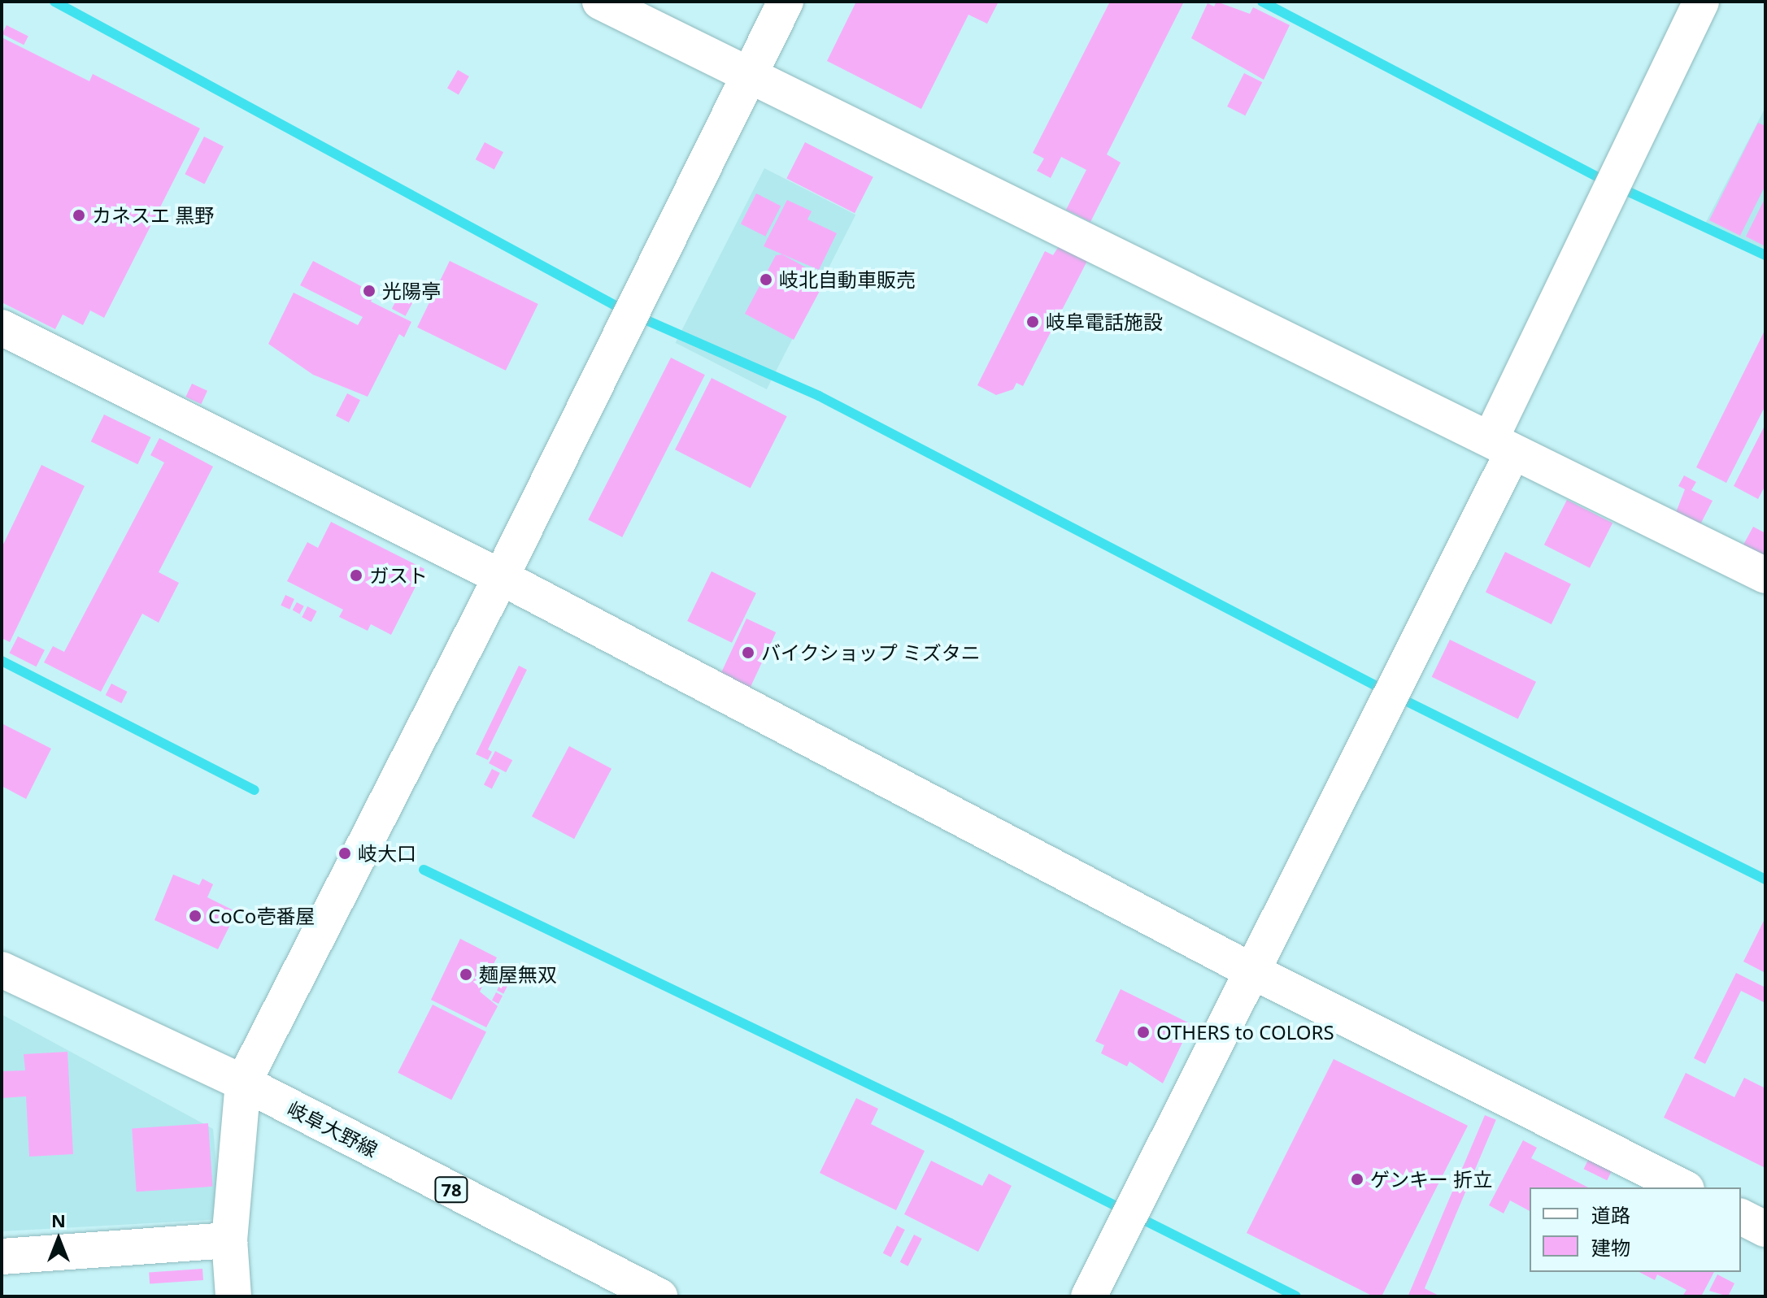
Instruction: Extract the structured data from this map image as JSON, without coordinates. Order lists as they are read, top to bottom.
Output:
{
  "streets": {
    "street": ["岐阜大野線", "78"]
  },
  "places": [
    "カネスエ 黒野",
    "岐北自動車販売",
    "光陽亭",
    "岐阜電話施設",
    "ガスト",
    "バイクショップ ミズタニ",
    "岐大口",
    "CoCo壱番屋",
    "麺屋無双",
    "OTHERS to COLORS",
    "ゲンキー 折立"
  ],
  "legend": ["道路", "建物"],
  "north": "top"
}
